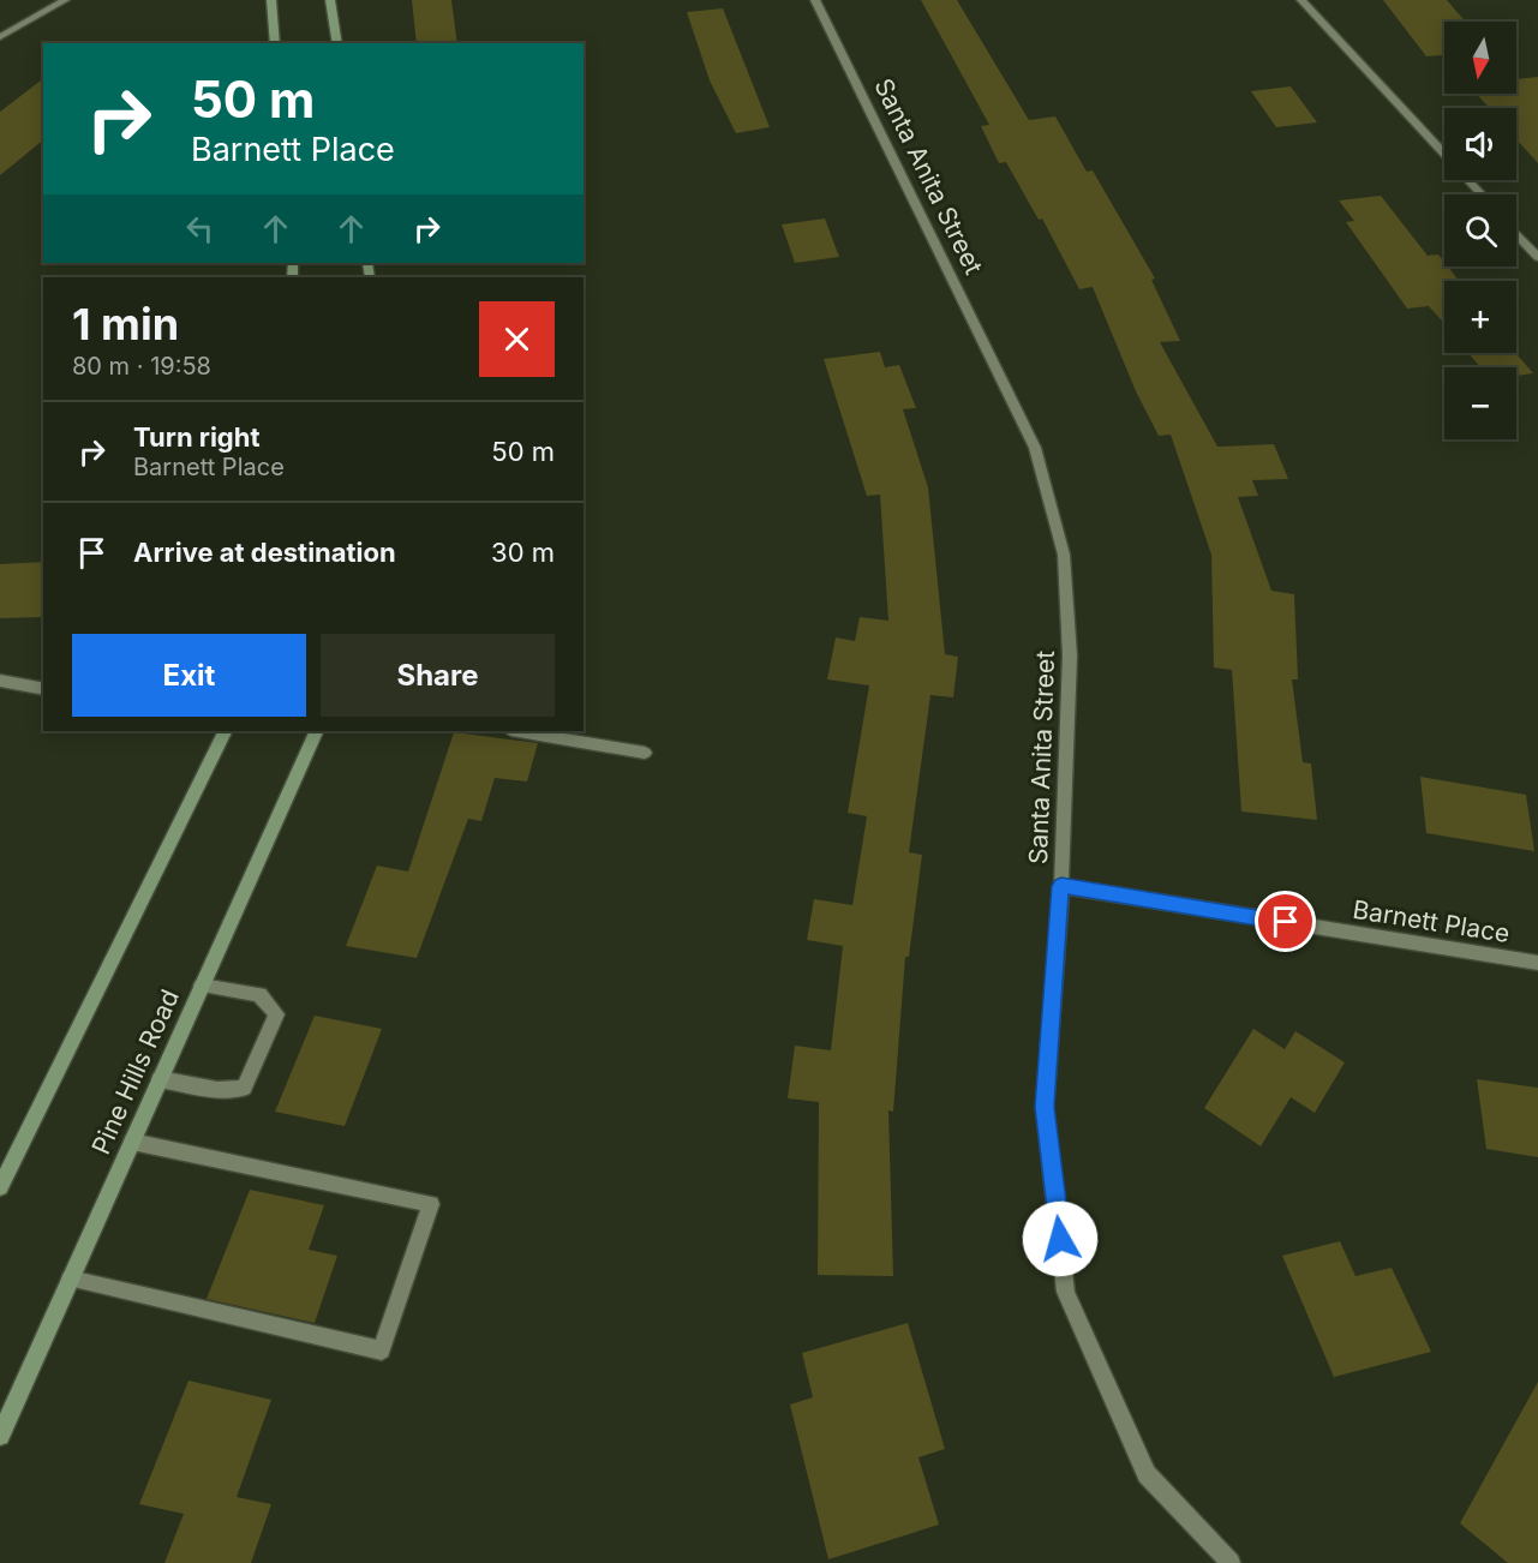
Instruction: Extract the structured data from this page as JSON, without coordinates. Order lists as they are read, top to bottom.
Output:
{
  "streets": {
    "main road": ["Pine Hills Road"],
    "street": ["Santa Anita Street", "Barnett Place"]
  },
  "crossings": [
    ["Santa Anita Street", "Barnett Place"]
  ],
  "north": "bottom",
  "page": {
    "map_buttons": ["+", "−"],
    "turn": ["50 m", "Barnett Place"],
    "heading": ["1 min", "80 m · 19:58"],
    "list": [
      {
        "name": "Turn right",
        "note": "Barnett Place",
        "value": "50 m"
      },
      {
        "name": "Arrive at destination",
        "value": "30 m"
      }
    ],
    "buttons": ["Exit", "Share"]
  }
}
